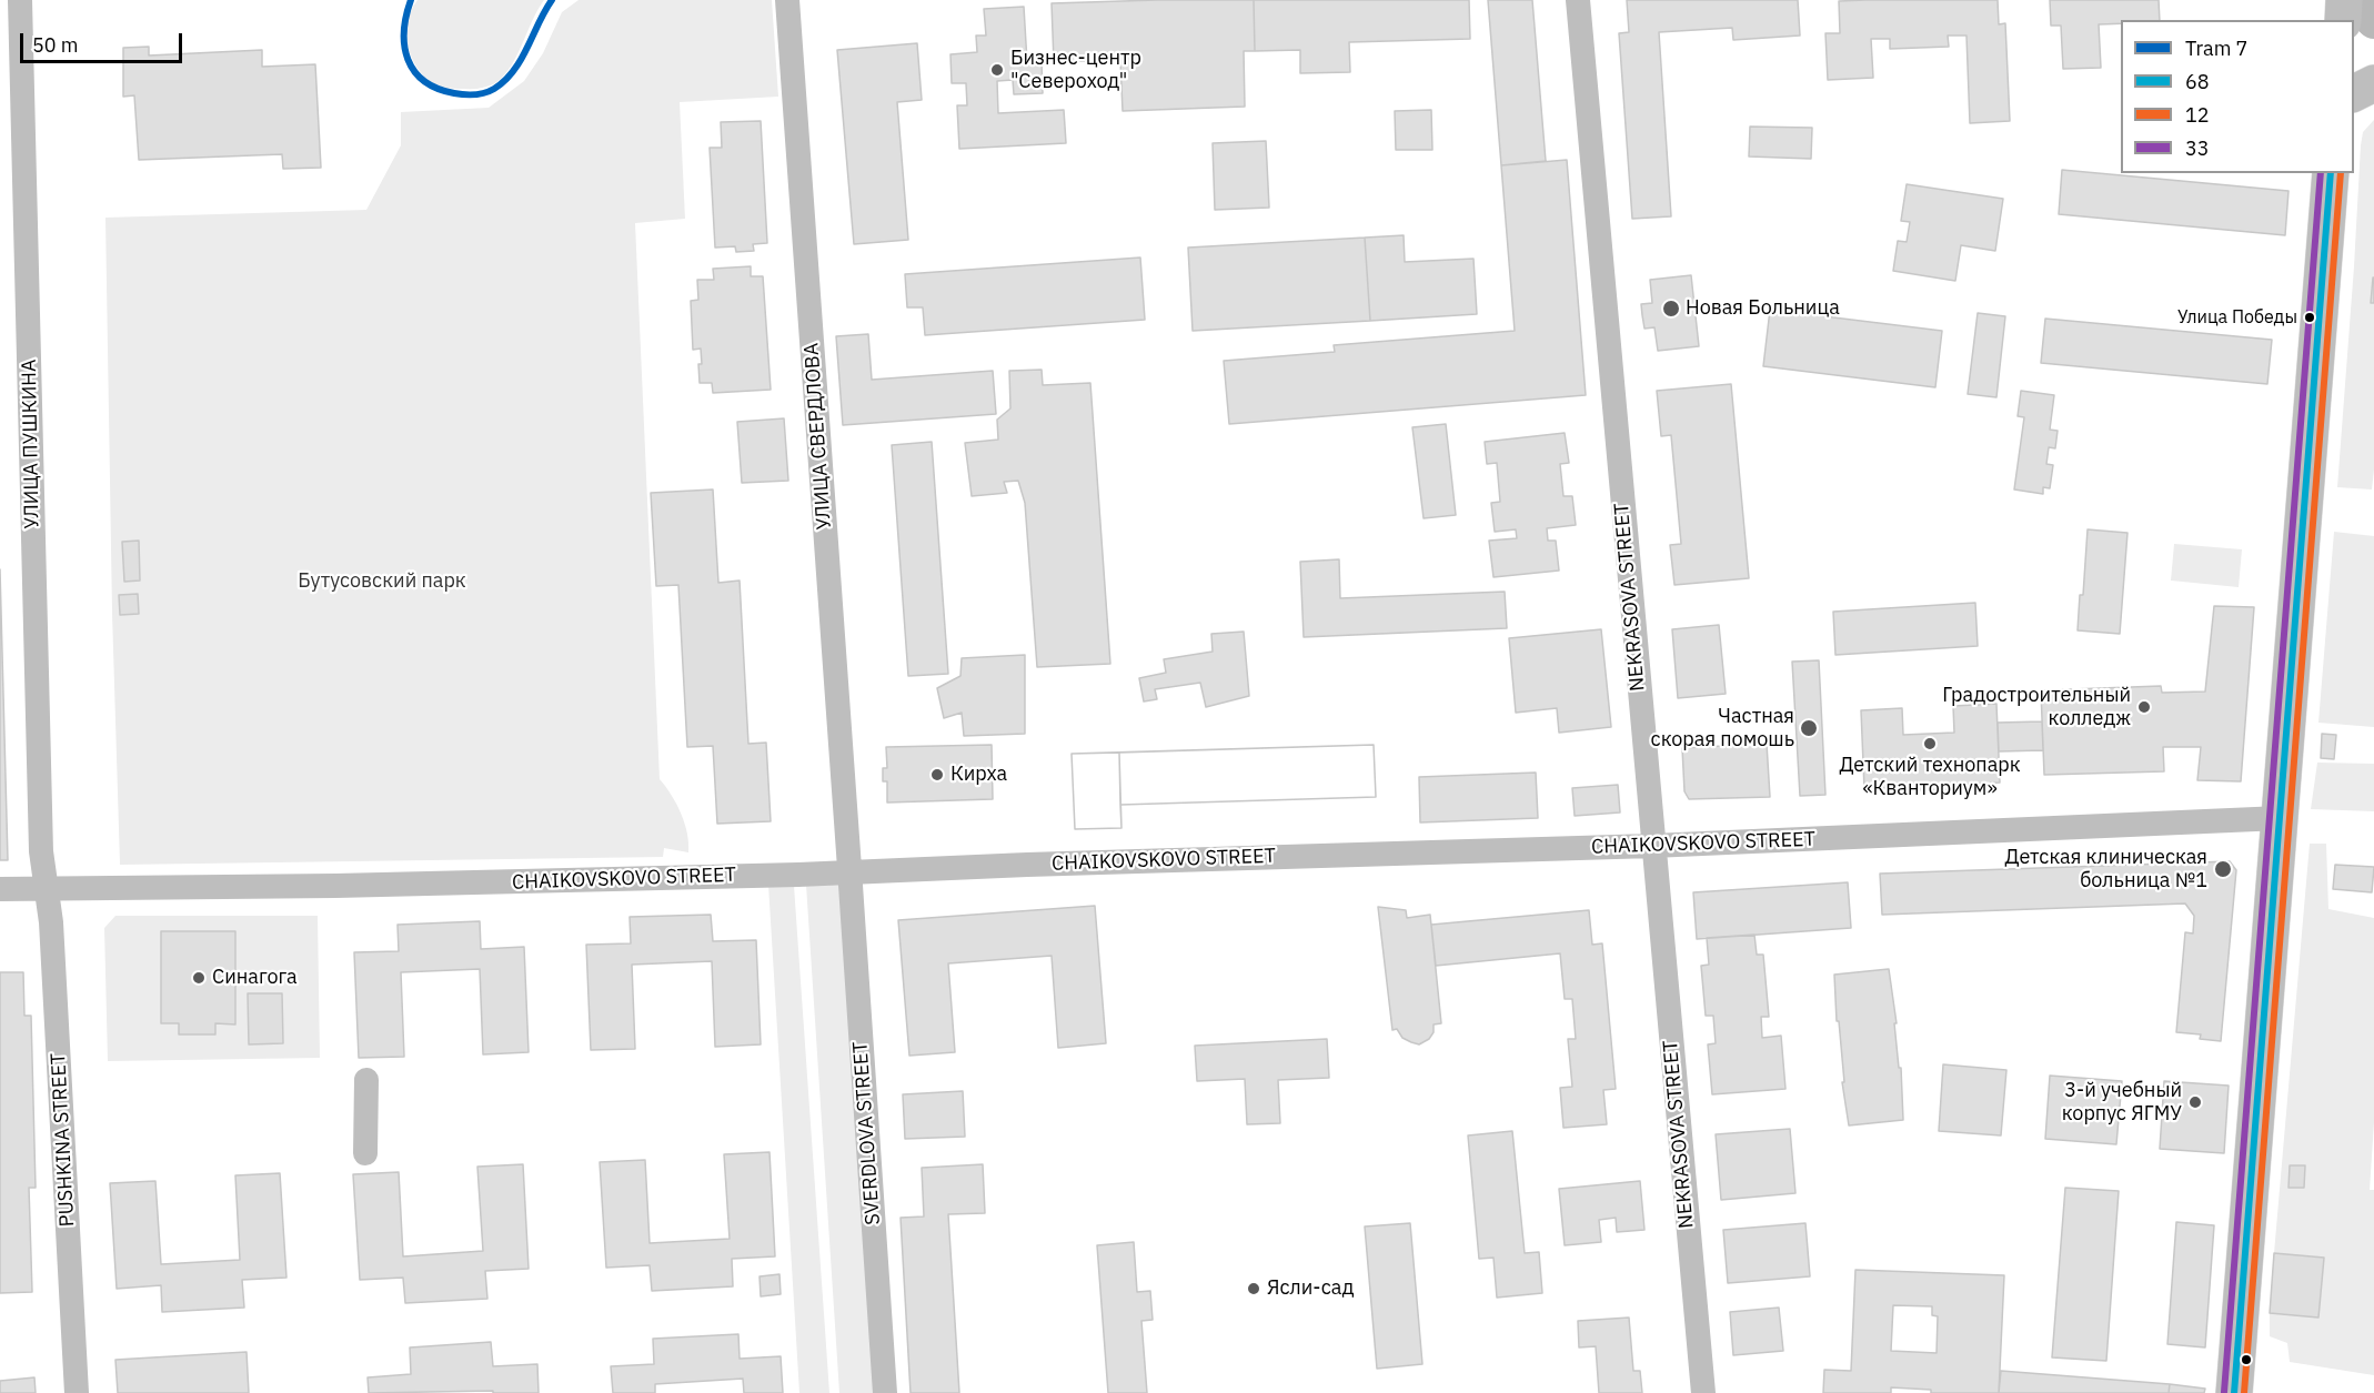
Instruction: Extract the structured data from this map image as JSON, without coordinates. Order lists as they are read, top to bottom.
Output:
{
  "streets": {
    "street": [
      "УЛИЦА СВЕРДЛОВА",
      "УЛИЦА ПУШКИНА",
      "NEKRASOVA STREET",
      "CHAIKOVSKOVO STREET",
      "SVERDLOVA STREET",
      "PUSHKINA STREET"
    ]
  },
  "crossings": [
    ["УЛИЦА СВЕРДЛОВА", "CHAIKOVSKOVO STREET"],
    ["УЛИЦА СВЕРДЛОВА", "SVERDLOVA STREET"],
    ["УЛИЦА ПУШКИНА", "CHAIKOVSKOVO STREET"],
    ["УЛИЦА ПУШКИНА", "PUSHKINA STREET"],
    ["NEKRASOVA STREET", "CHAIKOVSKOVO STREET"],
    ["CHAIKOVSKOVO STREET", "SVERDLOVA STREET"],
    ["CHAIKOVSKOVO STREET", "PUSHKINA STREET"]
  ],
  "parks": ["Бутусовский парк"],
  "places": [
    "Бизнес-центр \"Североход\"",
    "Новая Больница",
    "Улица Победы",
    "Градостроительный колледж",
    "Частная скорая помошь",
    "Детский технопарк «Кванториум»",
    "Кирха",
    "Детская клиническая больница №1",
    "Синагога",
    "3-й учебный корпус ЯГМУ",
    "Ясли-сад"
  ],
  "lines": [
    "tram line 7",
    "transit line 68",
    "transit line 12",
    "transit line 33"
  ],
  "legend": [
    "Tram 7",
    "68",
    "12",
    "33"
  ],
  "scale_bar": "50 m"
}
